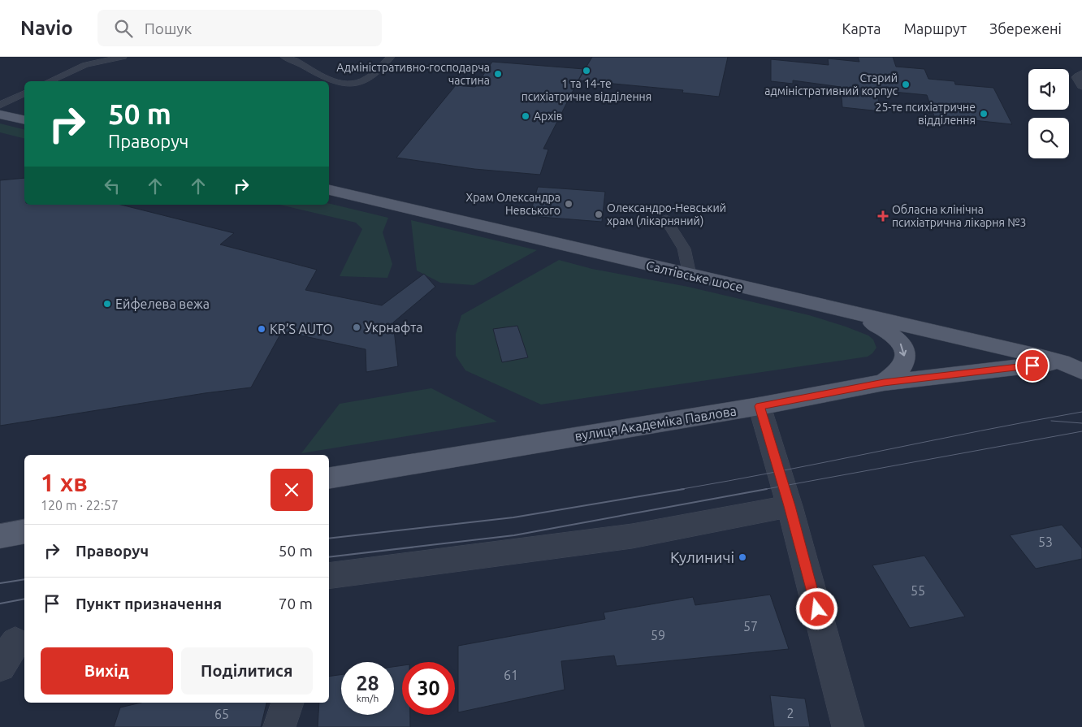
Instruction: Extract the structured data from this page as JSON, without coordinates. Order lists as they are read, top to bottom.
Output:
{
  "streets": {
    "main road": ["Салтівське шосе", "вулиця Академіка Павлова"]
  },
  "crossings": [
    ["Салтівське шосе", "вулиця Академіка Павлова"]
  ],
  "places": {
    "other": [
      "1 та 14-те психіатричне відділення",
      "Адміністративно-господарча частина",
      "Старий адміністративний корпус",
      "25-те психіатричне відділення",
      "Архів",
      "Храм Олександра Невського",
      "Олександро-Невський храм (лікарняний)",
      "Ейфелева вежа",
      "Укрнафта",
      "KR’S AUTO",
      "Кулиничі"
    ],
    "health": ["Обласна клінічна психіатрична лікарня №3"]
  },
  "house_numbers": [
    "53",
    "55",
    "57",
    "59",
    "61",
    "2",
    "65"
  ],
  "page": {
    "header": "Navio",
    "search": "Пошук",
    "nav": ["Карта", "Маршрут", "Збережені"],
    "turn": ["50 m", "Праворуч"],
    "heading": ["1 хв", "120 m · 22:57"],
    "list": [
      {
        "name": "Праворуч",
        "value": "50 m"
      },
      {
        "name": "Пункт призначення",
        "value": "70 m"
      }
    ],
    "buttons": ["Вихід", "Поділитися"],
    "speed": "28 km/h",
    "limit": "30"
  }
}
